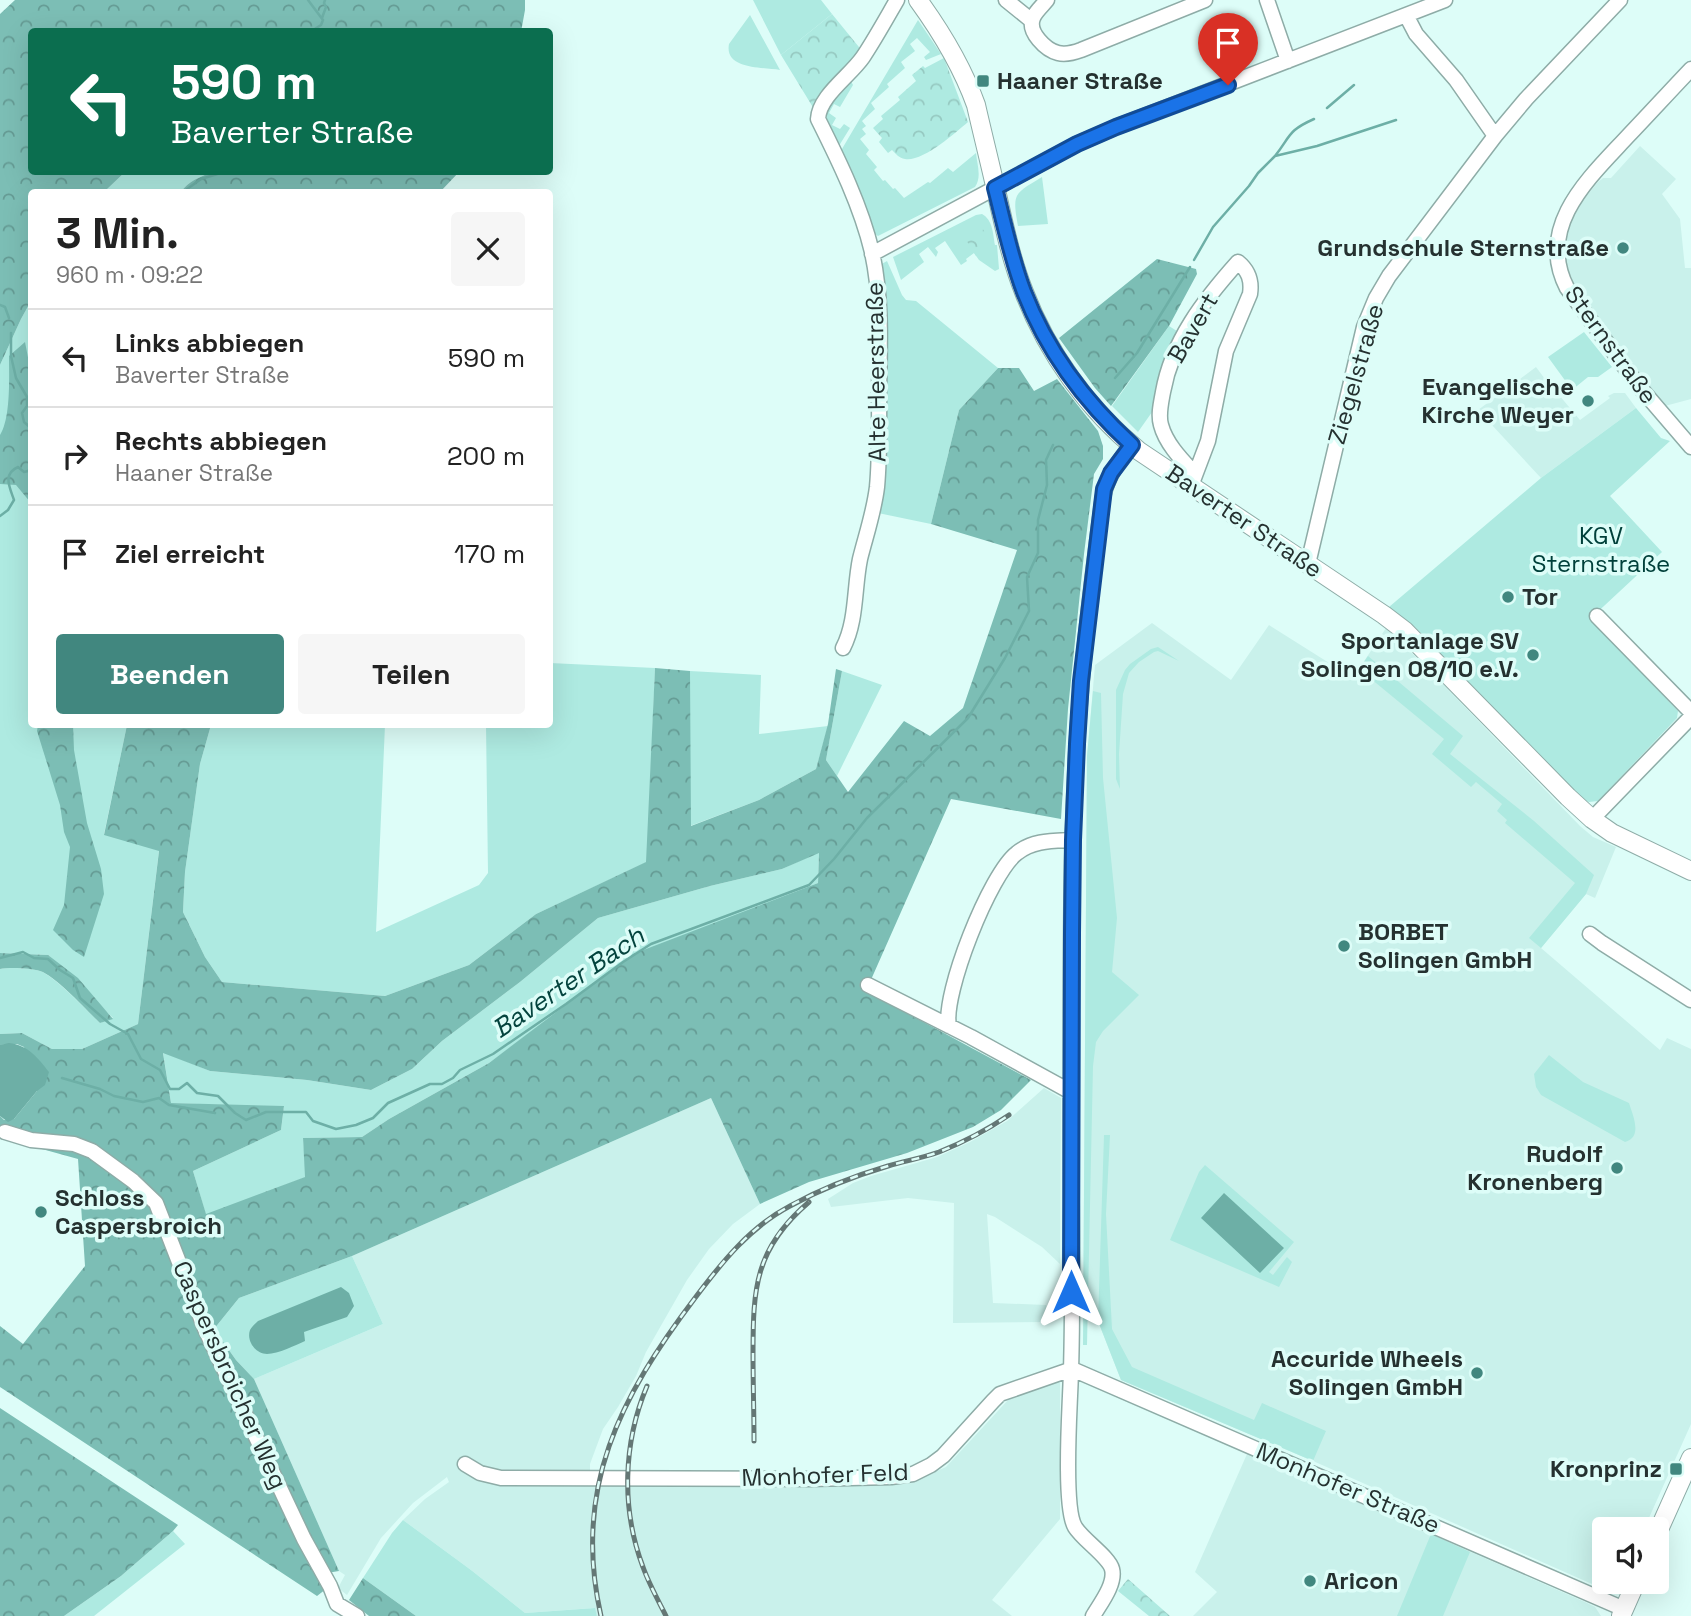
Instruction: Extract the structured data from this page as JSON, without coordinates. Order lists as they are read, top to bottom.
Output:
{
  "streets": {
    "main road": ["Baverter Straße"],
    "street": [
      "Bavert",
      "Sternstraße",
      "Alte Heerstraße",
      "Ziegelstraße",
      "Caspersbroicher Weg",
      "Monhofer Feld",
      "Monhofer Straße"
    ]
  },
  "crossings": [
    ["Bavert", "Baverter Straße"],
    ["Ziegelstraße", "Baverter Straße"],
    ["Monhofer Feld", "Monhofer Straße"]
  ],
  "water": ["Baverter Bach"],
  "parks": ["KGV Sternstraße"],
  "places": {
    "transit": ["Haaner Straße", "Kronprinz"],
    "other": [
      "Grundschule Sternstraße",
      "Evangelische Kirche Weyer",
      "Tor",
      "Sportanlage SV Solingen 08/10 e.V.",
      "BORBET Solingen GmbH",
      "Rudolf Kronenberg",
      "Schloss Caspersbroich",
      "Accuride Wheels Solingen GmbH",
      "Aricon"
    ]
  },
  "page": {
    "turn": ["590 m", "Baverter Straße"],
    "heading": ["3 Min.", "960 m · 09:22"],
    "list": [
      {
        "name": "Links abbiegen",
        "note": "Baverter Straße",
        "value": "590 m"
      },
      {
        "name": "Rechts abbiegen",
        "note": "Haaner Straße",
        "value": "200 m"
      },
      {
        "name": "Ziel erreicht",
        "value": "170 m"
      }
    ],
    "buttons": ["Beenden", "Teilen"]
  }
}
